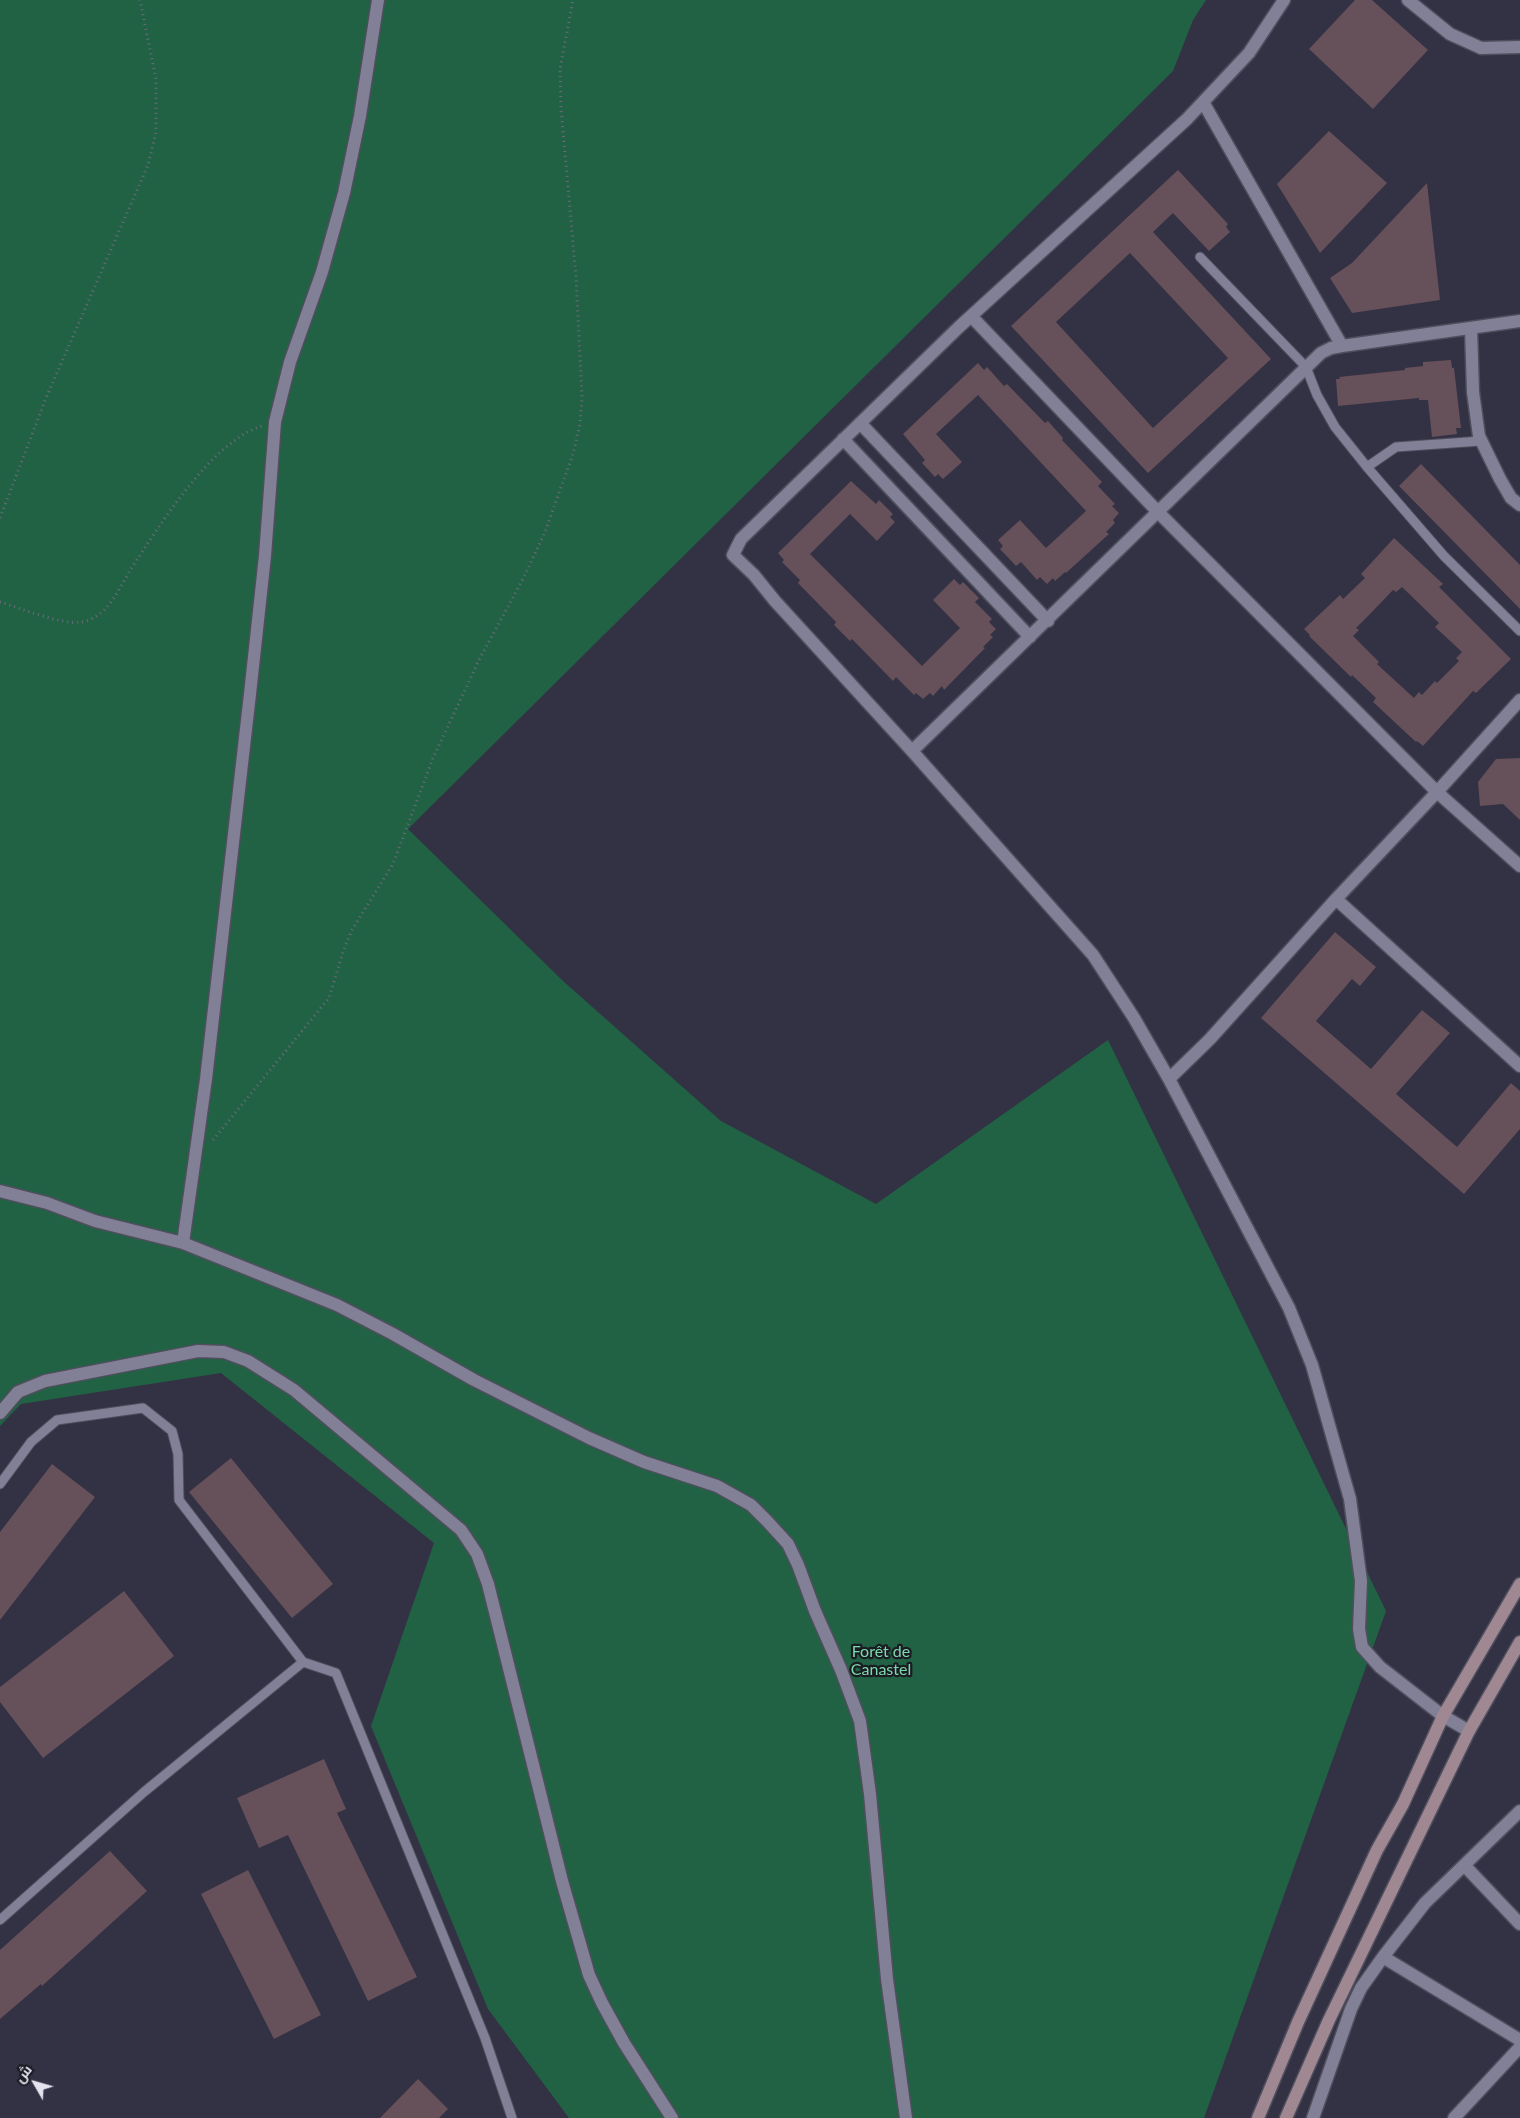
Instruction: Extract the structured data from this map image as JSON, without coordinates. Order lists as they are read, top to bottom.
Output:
{
  "parks": ["Forêt de Canastel"],
  "north": "top left"
}
